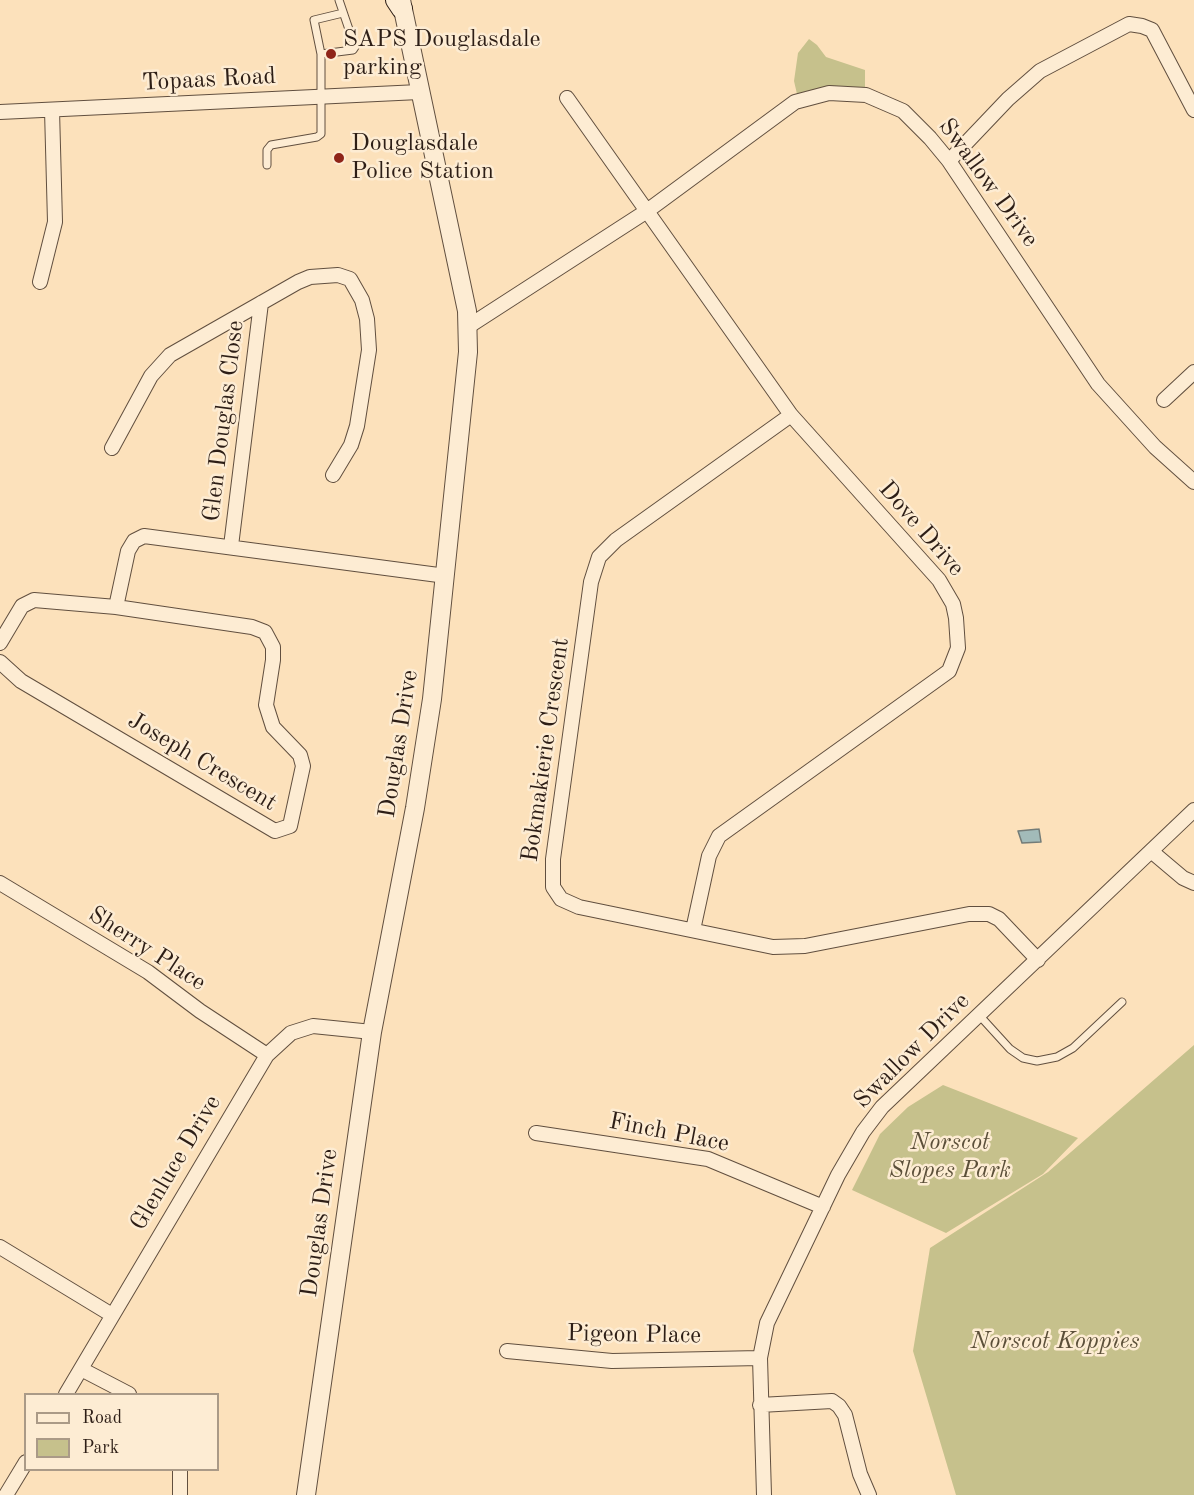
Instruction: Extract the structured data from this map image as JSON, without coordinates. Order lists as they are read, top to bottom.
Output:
{
  "streets": {
    "street": [
      "Topaas Road",
      "Swallow Drive",
      "Glen Douglas Close",
      "Dove Drive",
      "Douglas Drive",
      "Bokmakierie Crescent",
      "Joseph Crescent",
      "Sherry Place",
      "Finch Place",
      "Glenluce Drive",
      "Pigeon Place"
    ]
  },
  "crossings": [
    ["Topaas Road", "Douglas Drive"],
    ["Swallow Drive", "Dove Drive"],
    ["Swallow Drive", "Douglas Drive"],
    ["Swallow Drive", "Bokmakierie Crescent"],
    ["Swallow Drive", "Finch Place"],
    ["Swallow Drive", "Pigeon Place"],
    ["Dove Drive", "Bokmakierie Crescent"],
    ["Douglas Drive", "Glenluce Drive"],
    ["Sherry Place", "Glenluce Drive"]
  ],
  "parks": ["Norscot Slopes Park", "Norscot Koppies"],
  "places": ["SAPS Douglasdale parking", "Douglasdale Police Station"],
  "legend": ["Road", "Park"]
}
